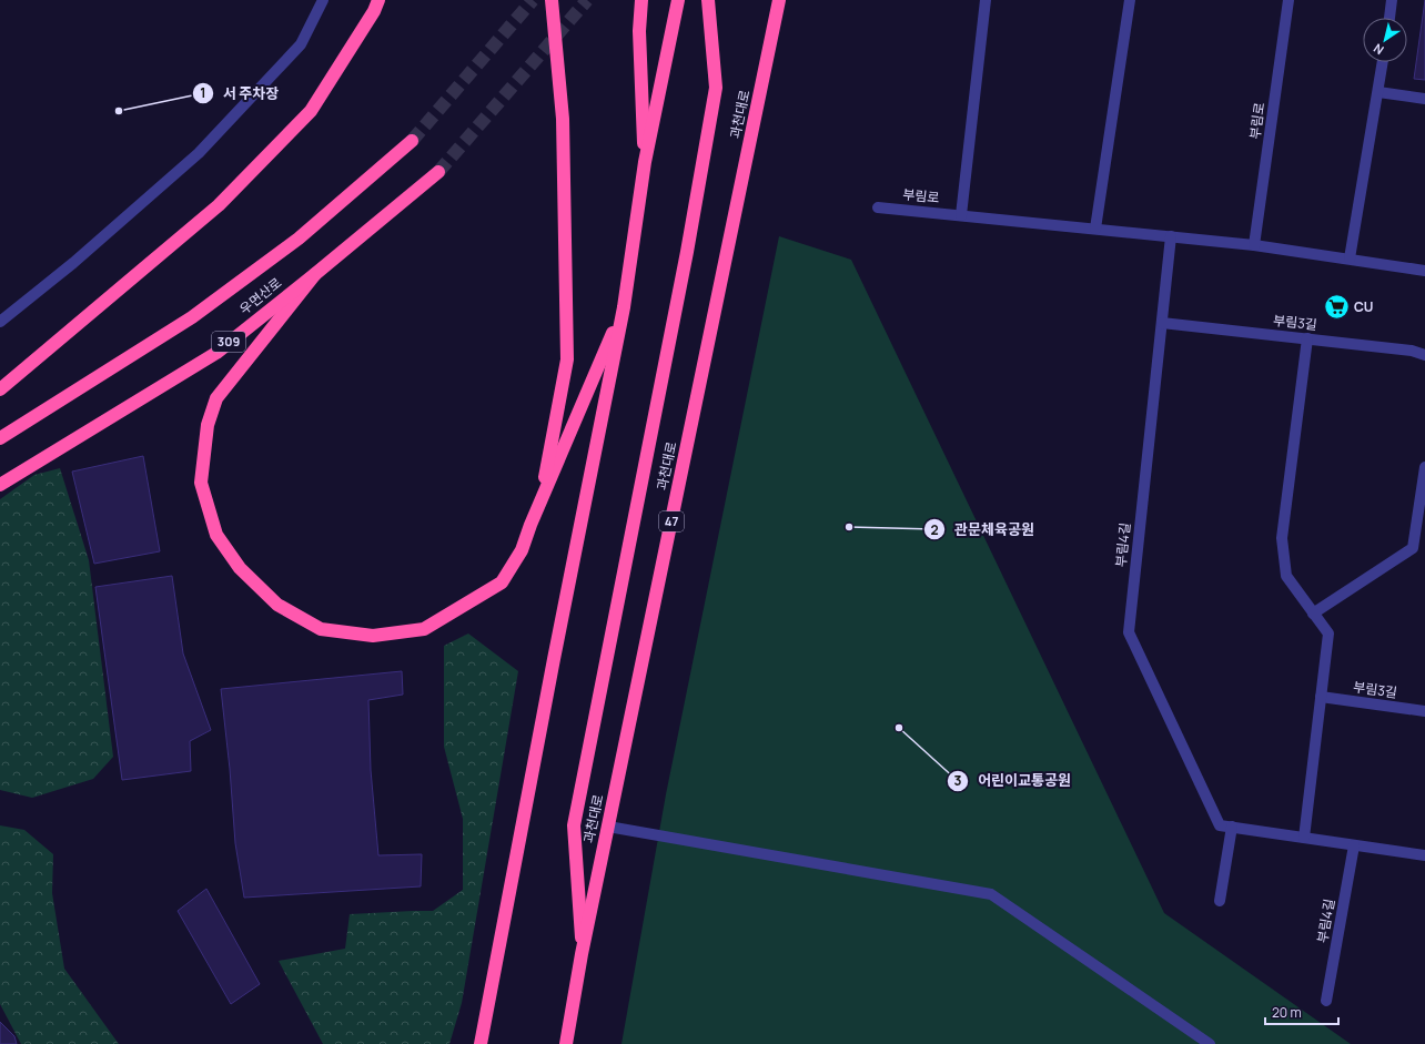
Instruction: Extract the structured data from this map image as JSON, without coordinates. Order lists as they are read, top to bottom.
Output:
{
  "streets": {
    "highway": [
      "과천대로",
      "우면산로",
      "309",
      "47"
    ],
    "street": ["부림로", "부림3길", "부림4길"]
  },
  "crossings": [
    ["부림로", "부림4길"],
    ["부림3길", "부림4길"]
  ],
  "places": {
    "other": ["서 주차장", "관문체육공원", "어린이교통공원"],
    "supermarket": ["CU"]
  },
  "scale_bar": "20 m",
  "north": "bottom left"
}
